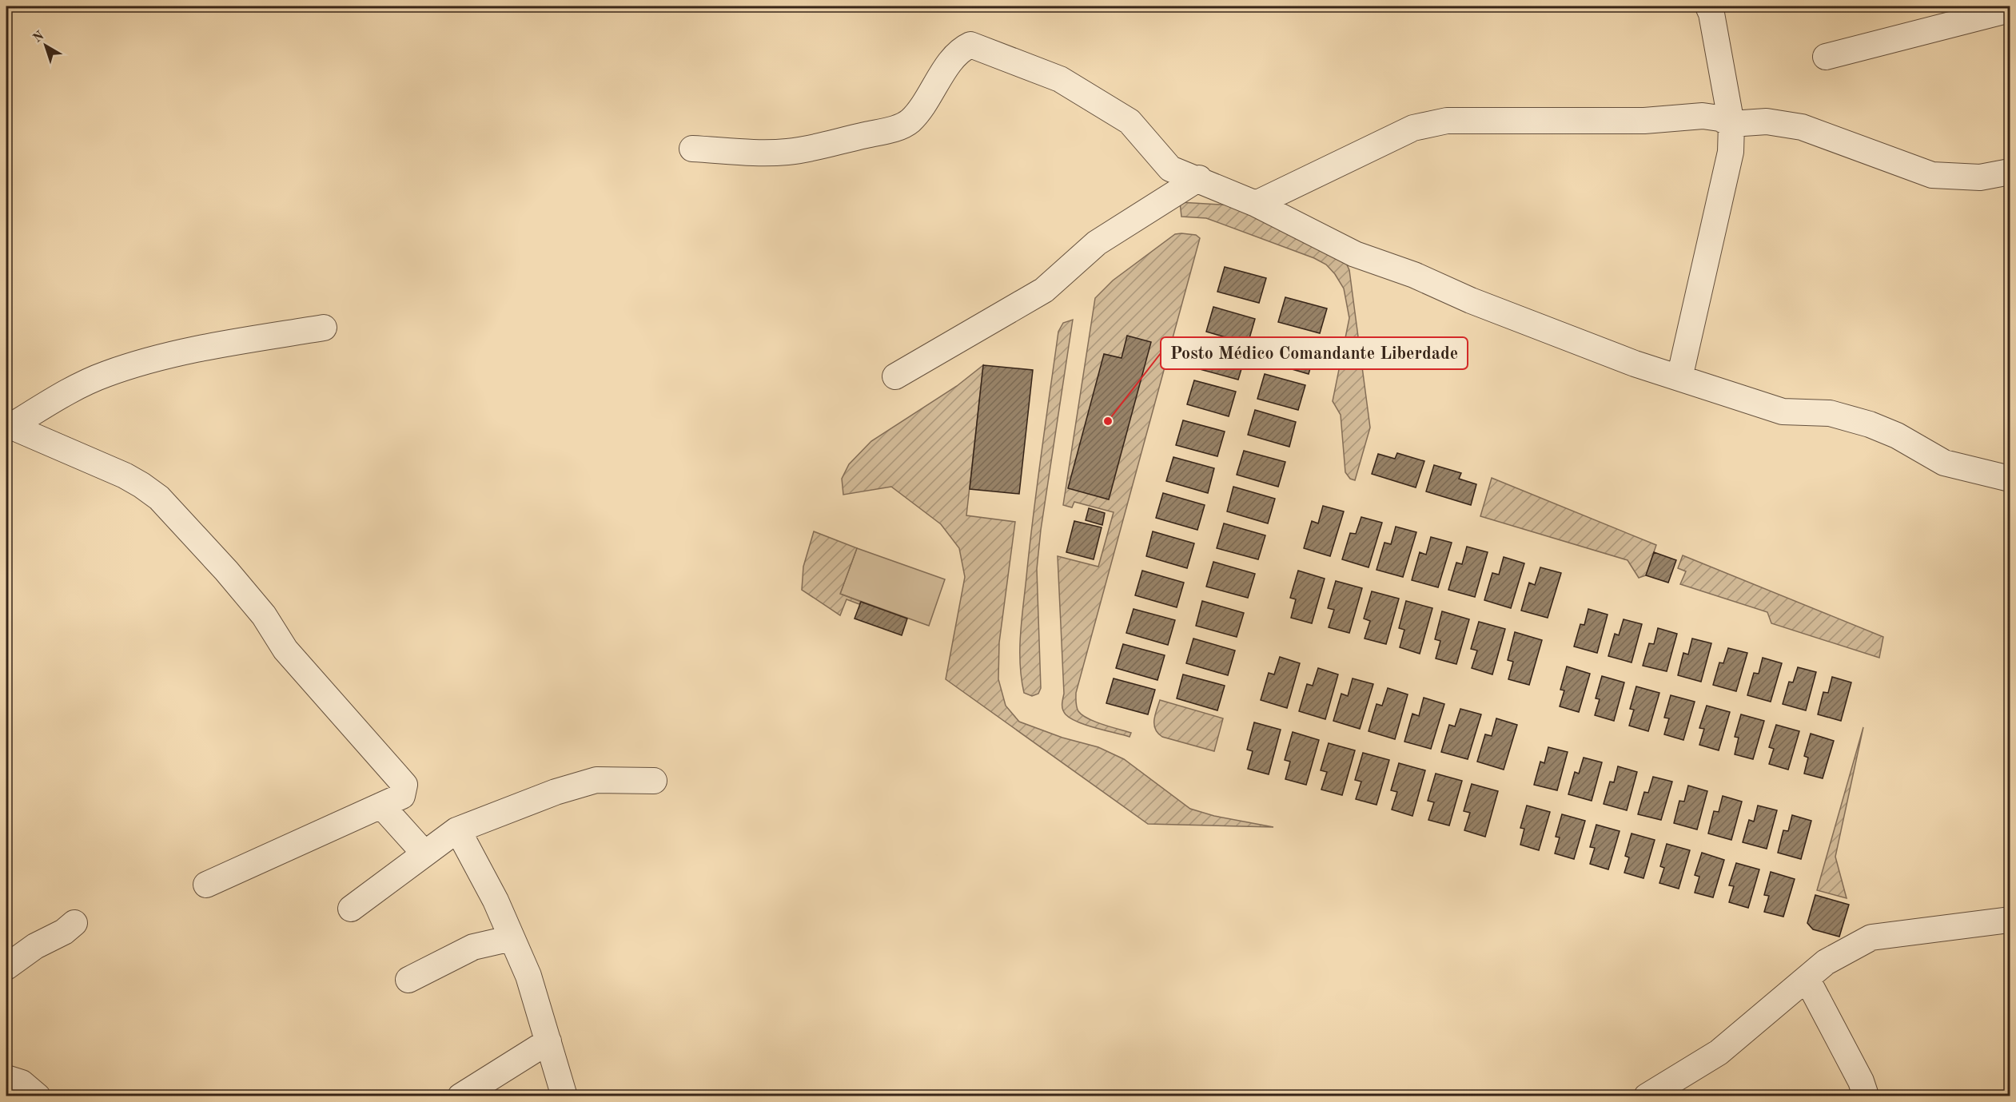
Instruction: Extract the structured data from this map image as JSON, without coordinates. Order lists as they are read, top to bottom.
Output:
{
  "places": ["Posto Médico Comandante Liberdade"],
  "north": "top left"
}
